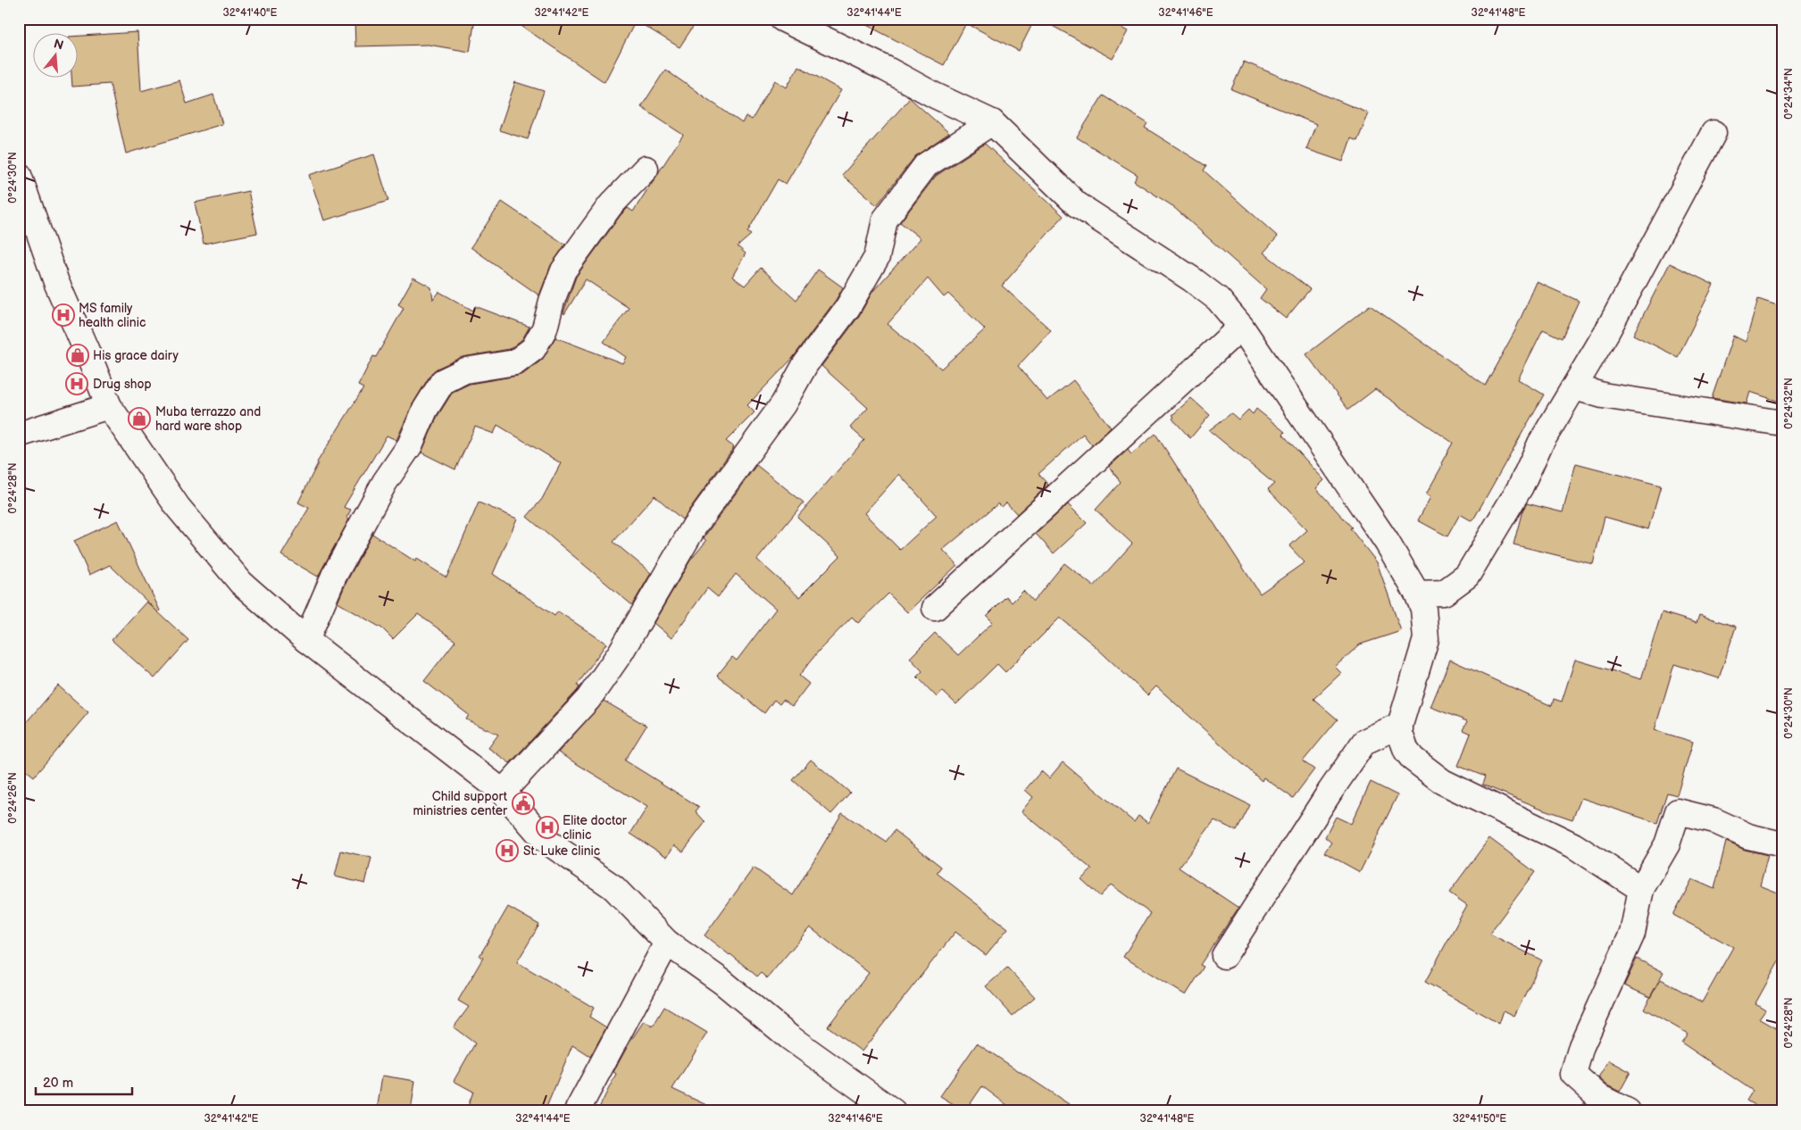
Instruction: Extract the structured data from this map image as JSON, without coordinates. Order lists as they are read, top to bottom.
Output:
{
  "places": {
    "hospital": [
      "MS family health clinic",
      "Drug shop",
      "Elite doctor clinic",
      "St. Luke clinic"
    ],
    "shop": ["His grace dairy", "Muba terrazzo and hard ware shop"],
    "public building": ["Child support ministries center"]
  },
  "scale_bar": "20 m",
  "north": "top",
  "coordinates": [
    "32°41'40\"E",
    "32°41'42\"E",
    "32°41'44\"E",
    "32°41'46\"E",
    "32°41'48\"E",
    "0°24'34\"N",
    "0°24'30\"N",
    "0°24'32\"N",
    "0°24'28\"N",
    "0°24'26\"N",
    "32°41'50\"E"
  ]
}
